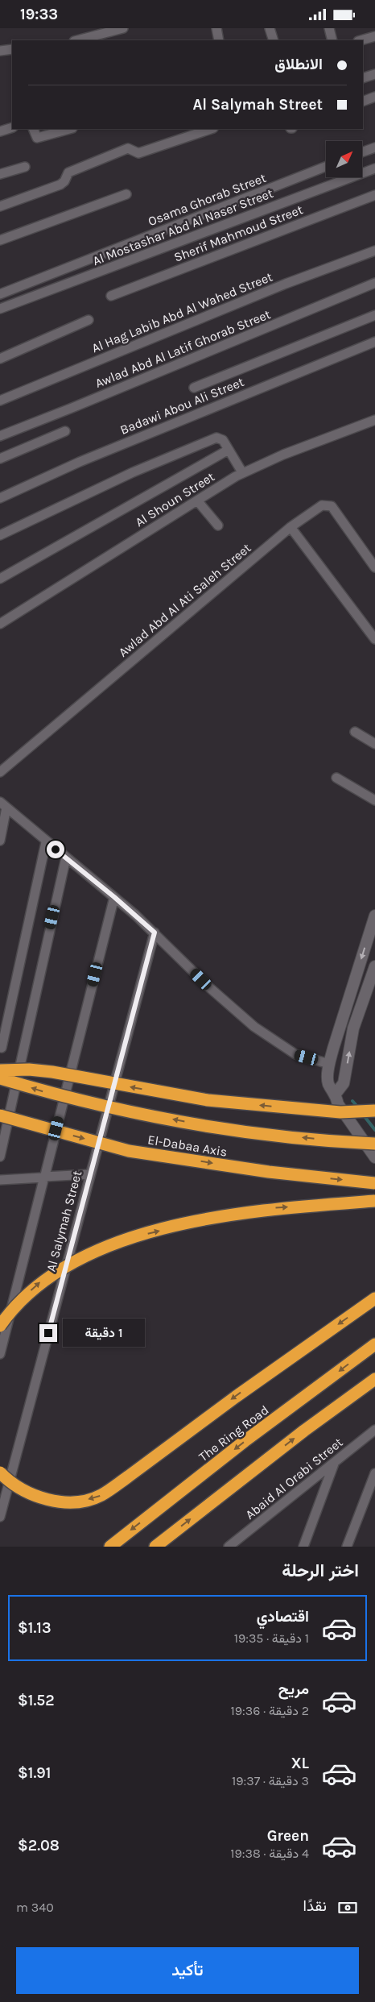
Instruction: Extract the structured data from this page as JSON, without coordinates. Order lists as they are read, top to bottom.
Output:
{
  "streets": {
    "highway": ["El-Dabaa Axis", "The Ring Road"],
    "street": [
      "Osama Ghorab Street",
      "Al Mostashar Abd Al Naser Street",
      "Sherif Mahmoud Street",
      "Al Hag Labib Abd Al Wahed Street",
      "Awlad Abd Al Latif Ghorab Street",
      "Badawi Abou Ali Street",
      "Al Shoun Street",
      "Awlad Abd Al Ati Saleh Street",
      "Al Salymah Street",
      "Abaid Al Orabi Street"
    ]
  },
  "north": "top right",
  "page": {
    "status": "19:33",
    "banner": ["الانطلاق", "Al Salymah Street"],
    "bubble": "1 دقيقة",
    "heading": "اختر الرحلة",
    "list": [
      {
        "name": "اقتصادي",
        "note": "1 دقيقة · 19:35",
        "value": "$1.13"
      },
      {
        "name": "مريح",
        "note": "2 دقيقة · 19:36",
        "value": "$1.52"
      },
      {
        "name": "XL",
        "note": "3 دقيقة · 19:37",
        "value": "$1.91"
      },
      {
        "name": "Green",
        "note": "4 دقيقة · 19:38",
        "value": "$2.08"
      }
    ],
    "pay": ["نقدًا", "340 m"],
    "buttons": "تأكيد"
  }
}
